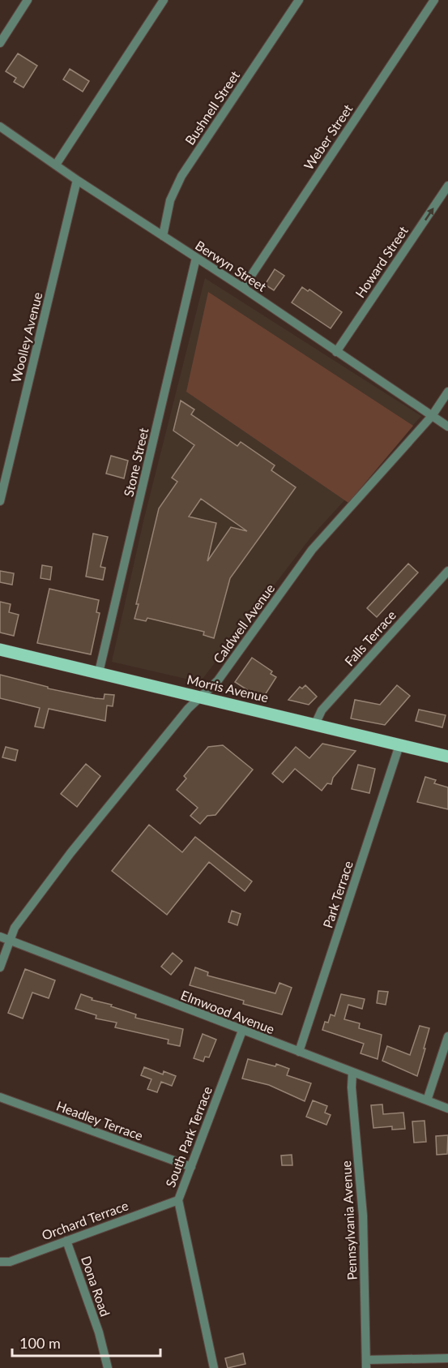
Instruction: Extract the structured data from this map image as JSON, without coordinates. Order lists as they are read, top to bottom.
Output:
{
  "streets": {
    "main road": ["Morris Avenue"],
    "street": [
      "Bushnell Street",
      "Weber Street",
      "Howard Street",
      "Berwyn Street",
      "Woolley Avenue",
      "Stone Street",
      "Caldwell Avenue",
      "Falls Terrace",
      "Park Terrace",
      "Elmwood Avenue",
      "Headley Terrace",
      "South Park Terrace",
      "Orchard Terrace",
      "Pennsylvania Avenue",
      "Dona Road"
    ]
  },
  "crossings": [
    ["Bushnell Street", "Berwyn Street"],
    ["Weber Street", "Berwyn Street"],
    ["Howard Street", "Berwyn Street"],
    ["Berwyn Street", "Woolley Avenue"],
    ["Berwyn Street", "Stone Street"],
    ["Berwyn Street", "Caldwell Avenue"],
    ["Stone Street", "Morris Avenue"],
    ["Caldwell Avenue", "Morris Avenue"],
    ["Caldwell Avenue", "Elmwood Avenue"],
    ["Falls Terrace", "Morris Avenue"],
    ["Morris Avenue", "Park Terrace"],
    ["Park Terrace", "Elmwood Avenue"],
    ["Elmwood Avenue", "South Park Terrace"],
    ["Elmwood Avenue", "Pennsylvania Avenue"],
    ["Headley Terrace", "South Park Terrace"],
    ["South Park Terrace", "Orchard Terrace"],
    ["Orchard Terrace", "Dona Road"]
  ],
  "one_way": ["Howard Street"],
  "scale_bar": "100 m"
}
